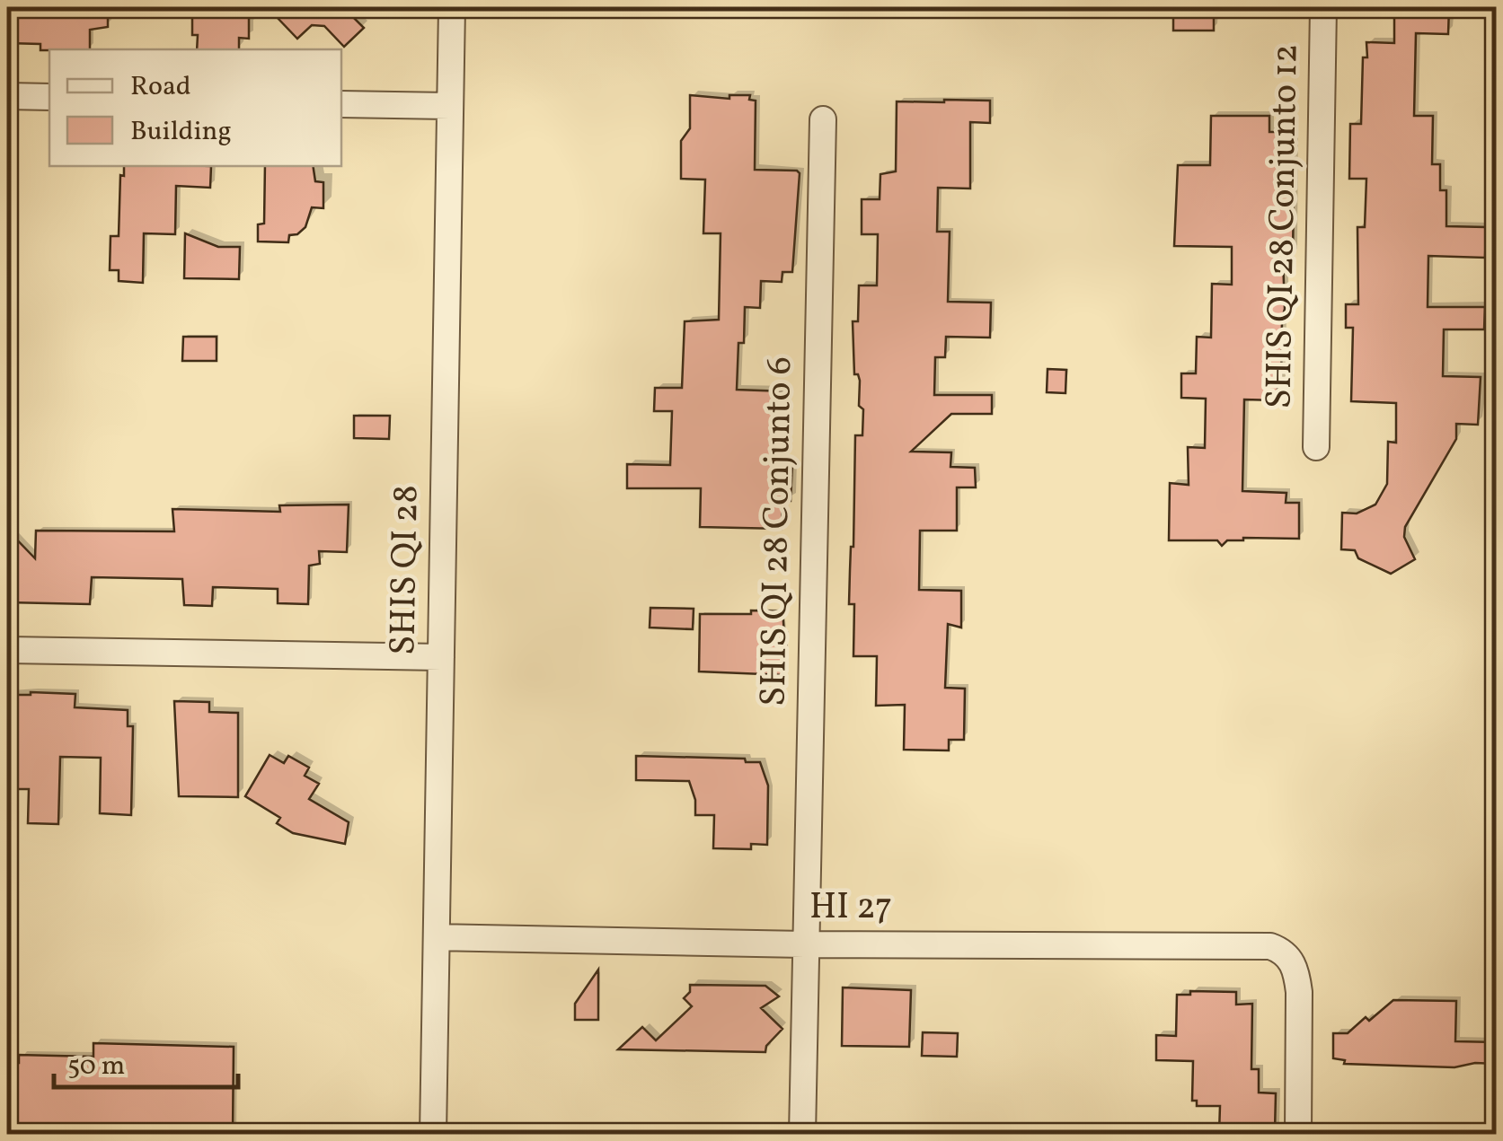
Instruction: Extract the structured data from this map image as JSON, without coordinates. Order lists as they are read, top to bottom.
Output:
{
  "streets": {
    "street": [
      "SHIS QI 28 Conjunto 12",
      "SHIS QI 28 Conjunto 6",
      "SHIS QI 28",
      "HI 27"
    ]
  },
  "crossings": [
    ["SHIS QI 28 Conjunto 6", "HI 27"],
    ["SHIS QI 28", "HI 27"]
  ],
  "legend": ["Road", "Building"],
  "scale_bar": "50 m"
}
